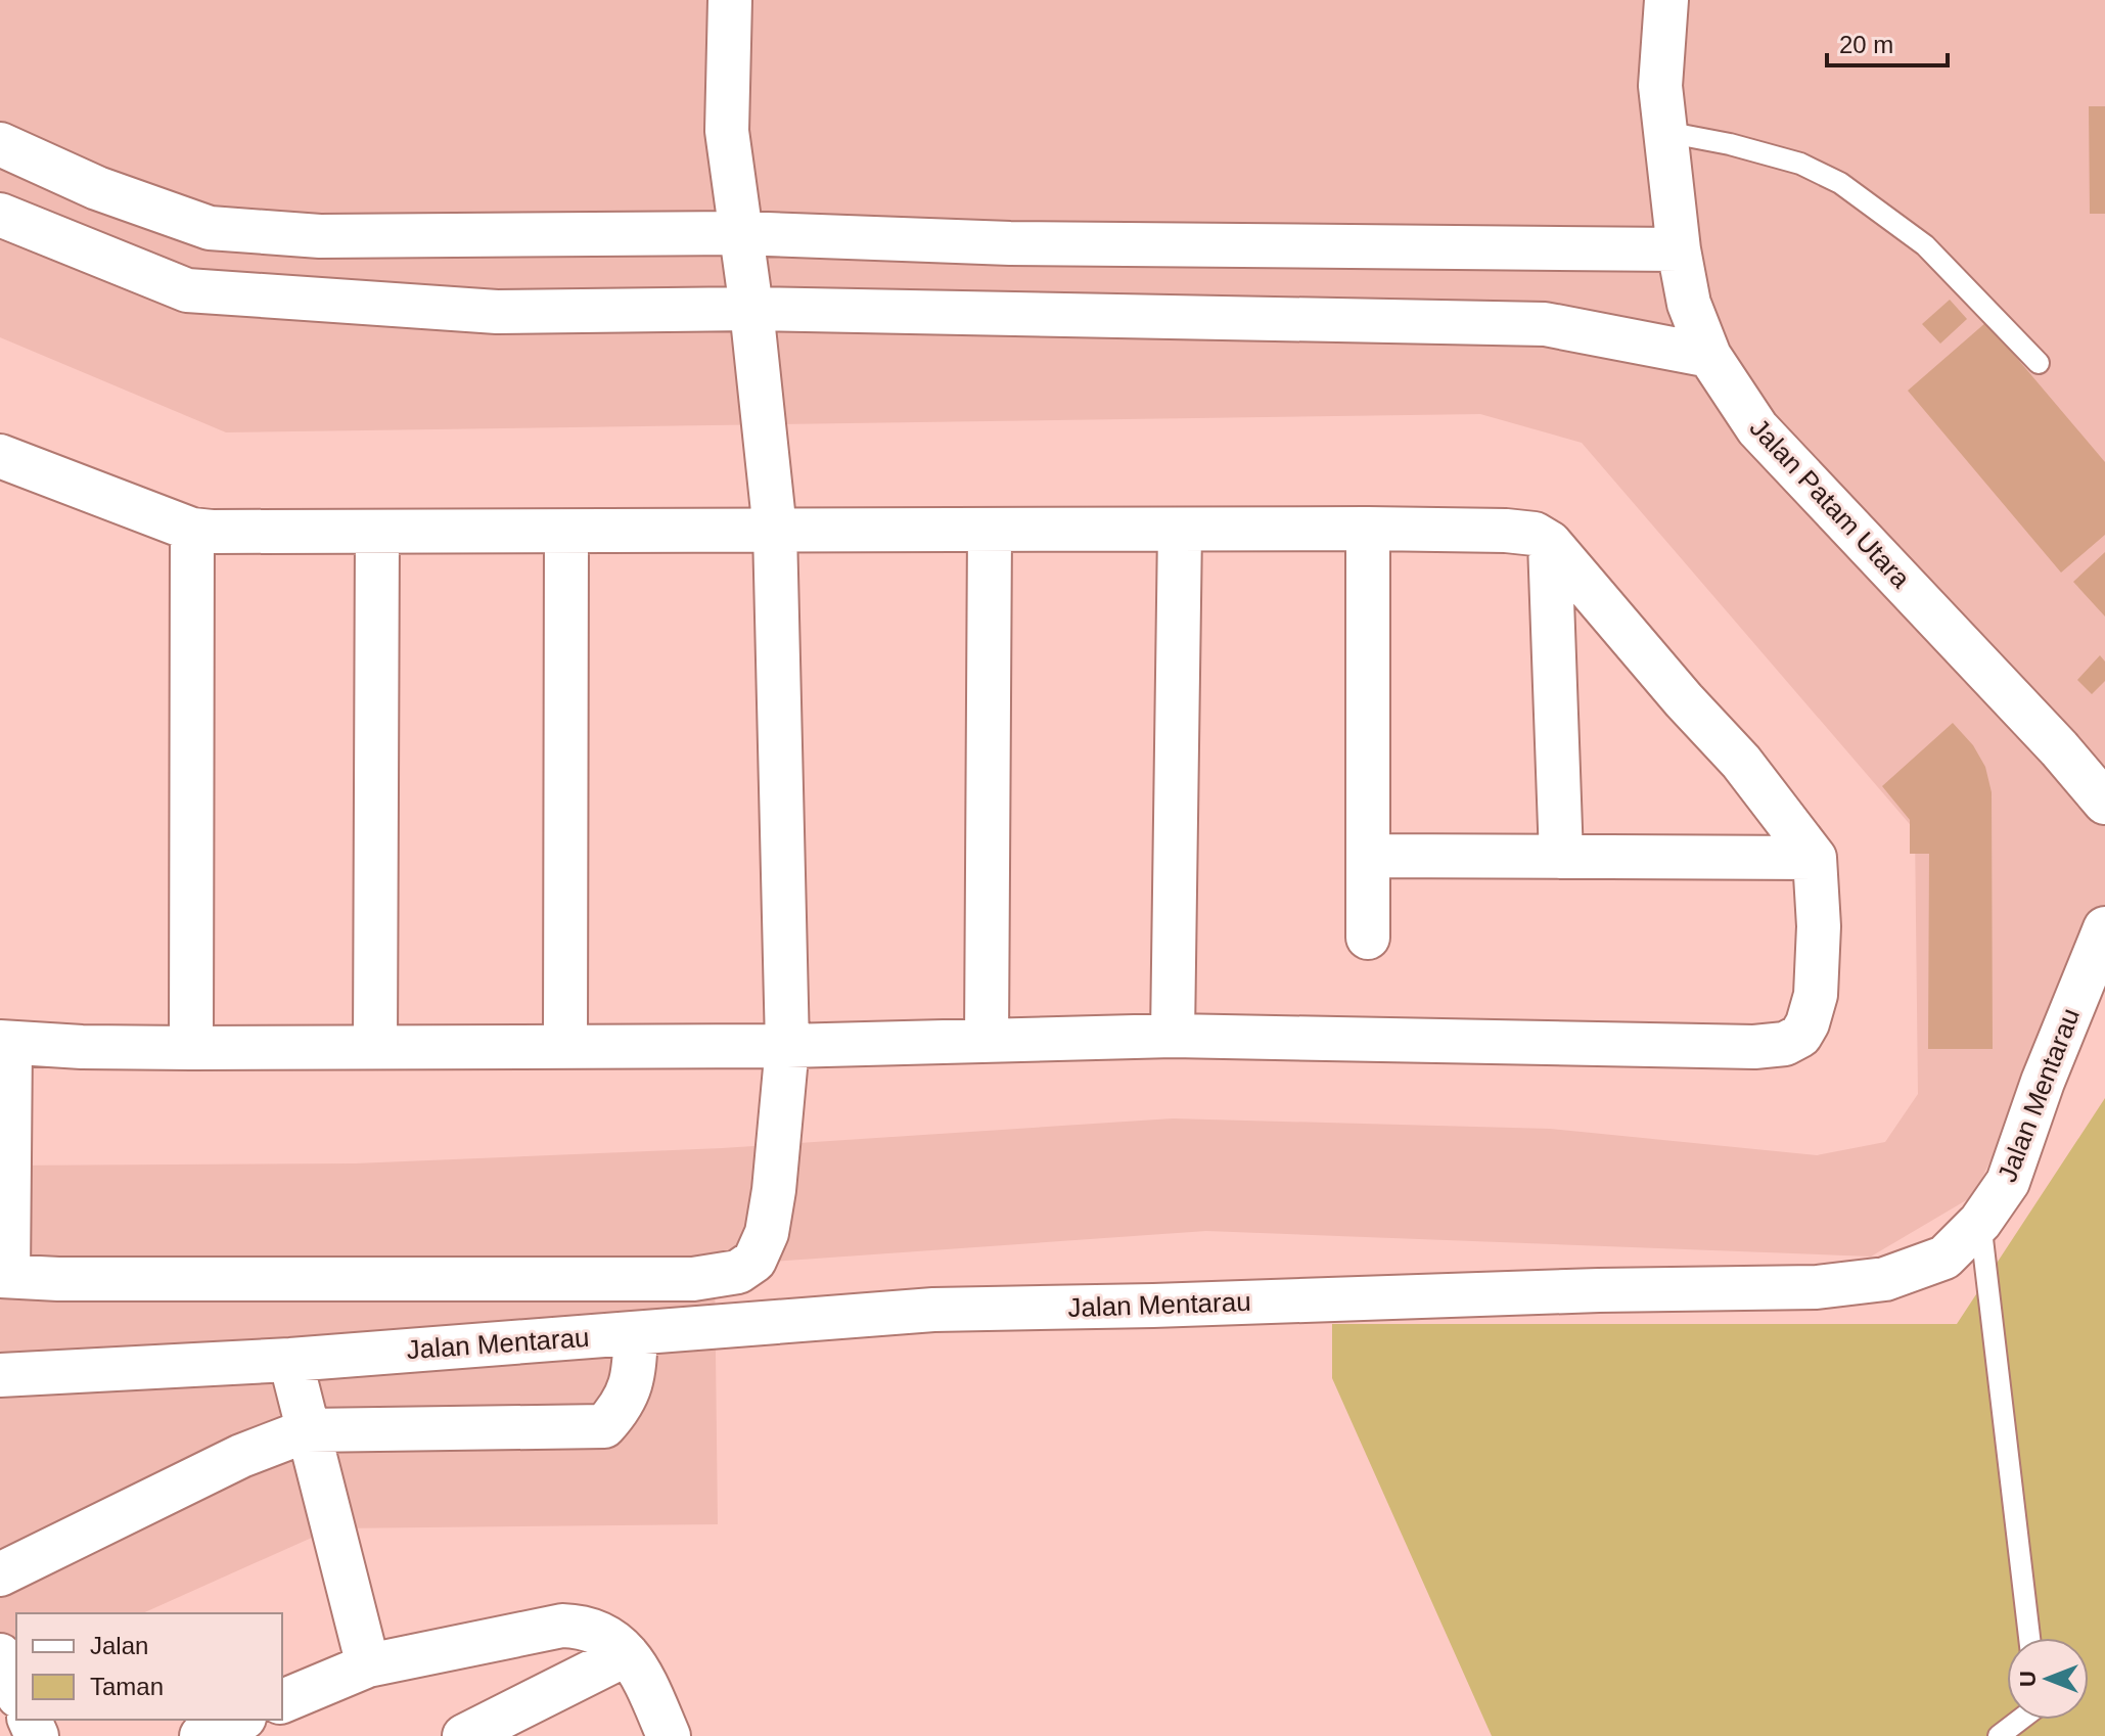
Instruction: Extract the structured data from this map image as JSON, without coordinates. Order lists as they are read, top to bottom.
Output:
{
  "streets": {
    "street": ["Jalan Patam Utara", "Jalan Mentarau"]
  },
  "legend": ["Jalan", "Taman"],
  "scale_bar": "20 m",
  "north": "left"
}
